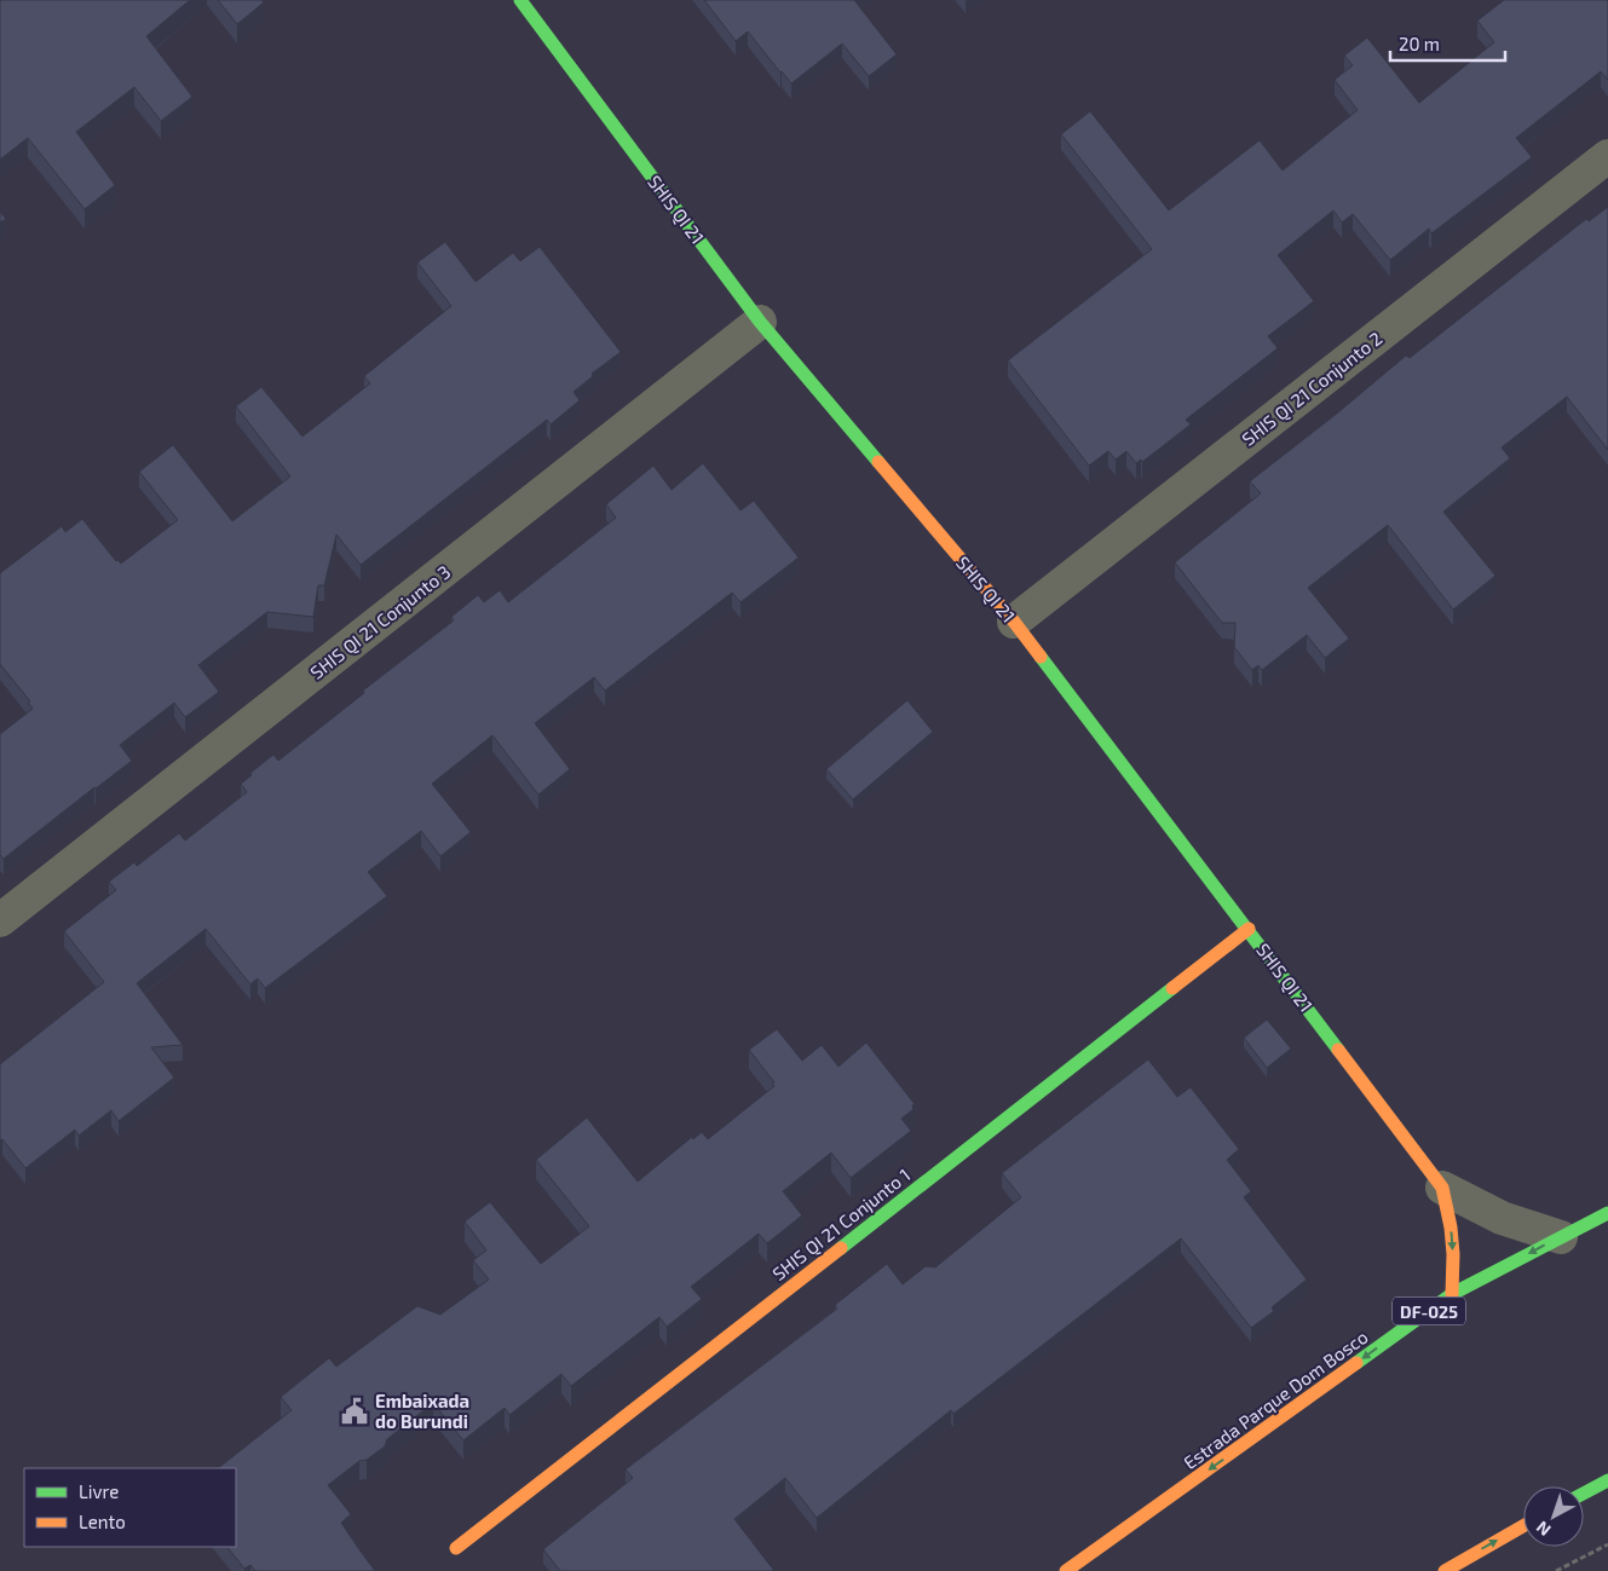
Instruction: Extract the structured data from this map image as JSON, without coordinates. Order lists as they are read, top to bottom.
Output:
{
  "streets": {
    "street": [
      "SHIS QI 21",
      "SHIS QI 21 Conjunto 2",
      "SHIS QI 21 Conjunto 3",
      "SHIS QI 21 Conjunto 1",
      "DF-025",
      "Estrada Parque Dom Bosco"
    ]
  },
  "crossings": [
    ["SHIS QI 21", "SHIS QI 21 Conjunto 2"],
    ["SHIS QI 21", "SHIS QI 21 Conjunto 3"],
    ["SHIS QI 21", "SHIS QI 21 Conjunto 1"],
    ["SHIS QI 21", "Estrada Parque Dom Bosco"]
  ],
  "one_way": ["Estrada Parque Dom Bosco"],
  "places": {
    "public building": ["Embaixada do Burundi"]
  },
  "legend": ["Livre", "Lento"],
  "scale_bar": "20 m",
  "north": "bottom left"
}
